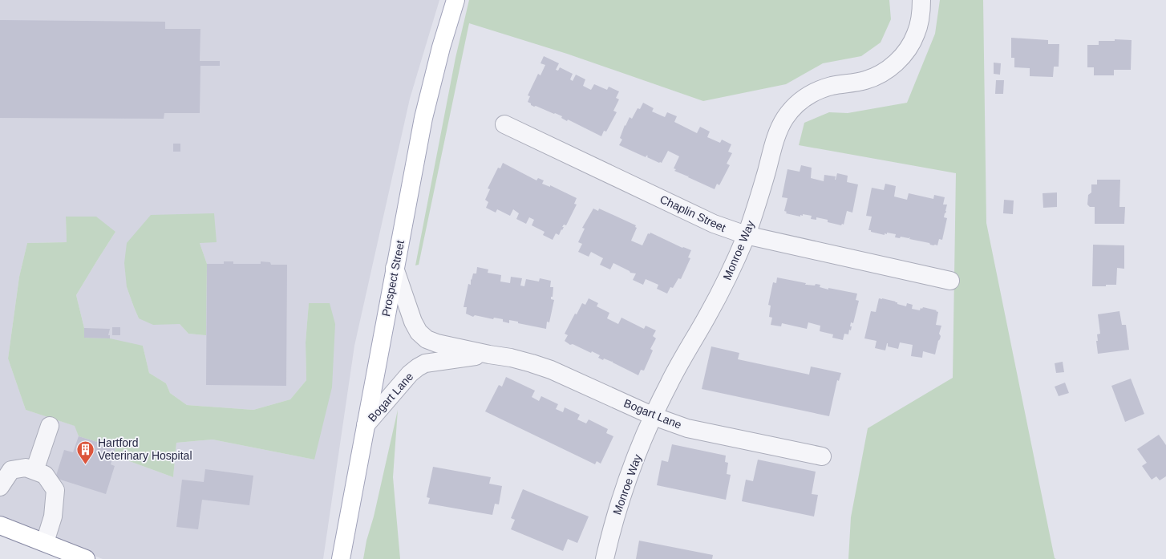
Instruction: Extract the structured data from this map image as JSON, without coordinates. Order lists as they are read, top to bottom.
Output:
{
  "streets": {
    "main road": ["Prospect Street"],
    "street": ["Chaplin Street", "Monroe Way", "Bogart Lane"]
  },
  "crossings": [
    ["Chaplin Street", "Monroe Way"],
    ["Monroe Way", "Bogart Lane"],
    ["Prospect Street", "Bogart Lane"]
  ],
  "places": {
    "building": ["Hartford Veterinary Hospital"]
  }
}
